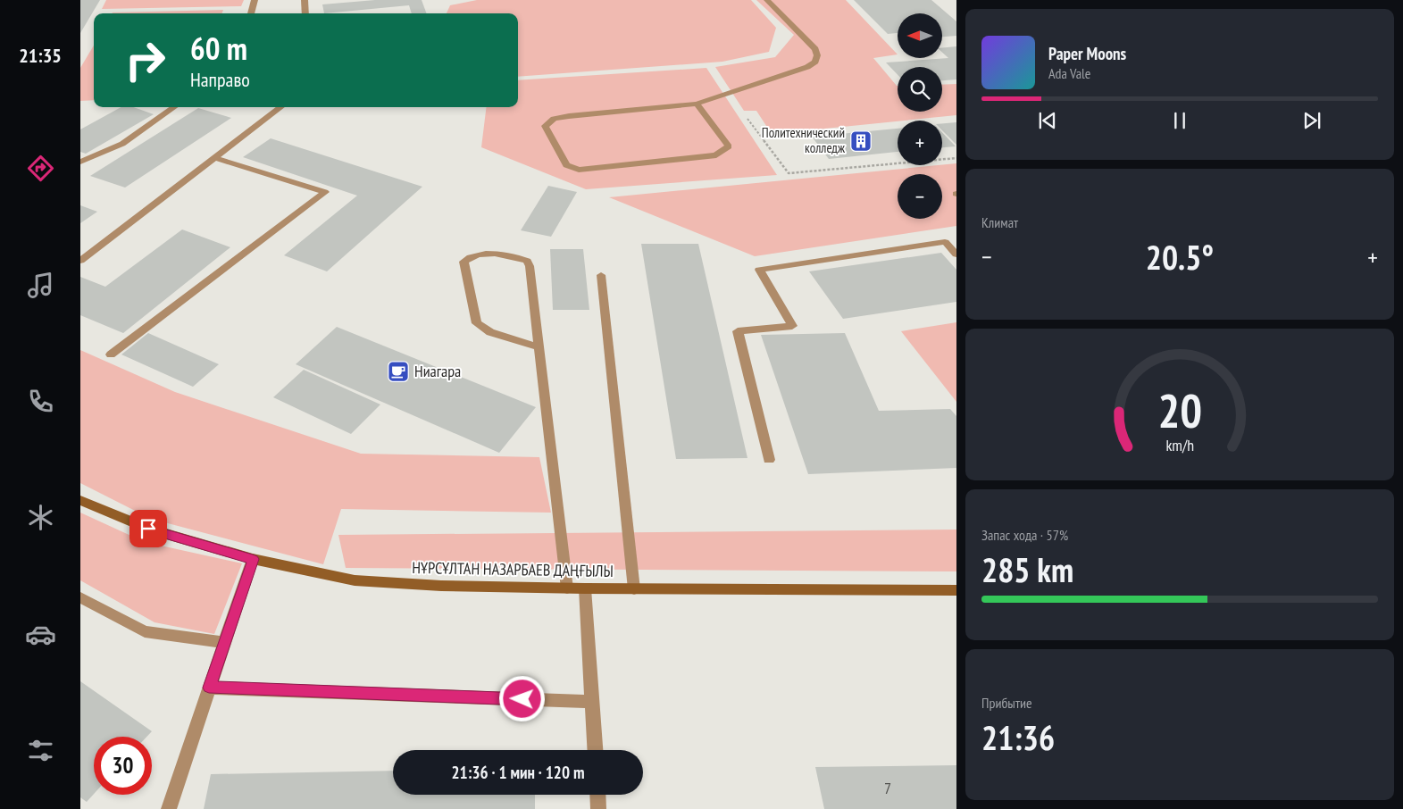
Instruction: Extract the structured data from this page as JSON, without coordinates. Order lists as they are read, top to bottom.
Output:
{
  "streets": {
    "main road": ["НҰРСҰЛТАН НАЗАРБАЕВ ДАҢҒЫЛЫ"]
  },
  "places": {
    "building": ["Политехнический колледж"],
    "cafe": ["Ниагара"]
  },
  "house_numbers": ["7"],
  "north": "left",
  "page": {
    "tabs": "21:35",
    "map_buttons": ["+", "−"],
    "turn": ["60 m", "Направо"],
    "song": ["Paper Moons", "Ada Vale"],
    "tile": [
      "Климат",
      ["Запас хода · 57%", "285 km"],
      ["Прибытие", "21:36"]
    ],
    "heat": ["−", "20.5°", "+"],
    "limit": "30",
    "trip": "21:36 · 1 мин · 120 m",
    "gauge": ["20", "km/h"]
  }
}
